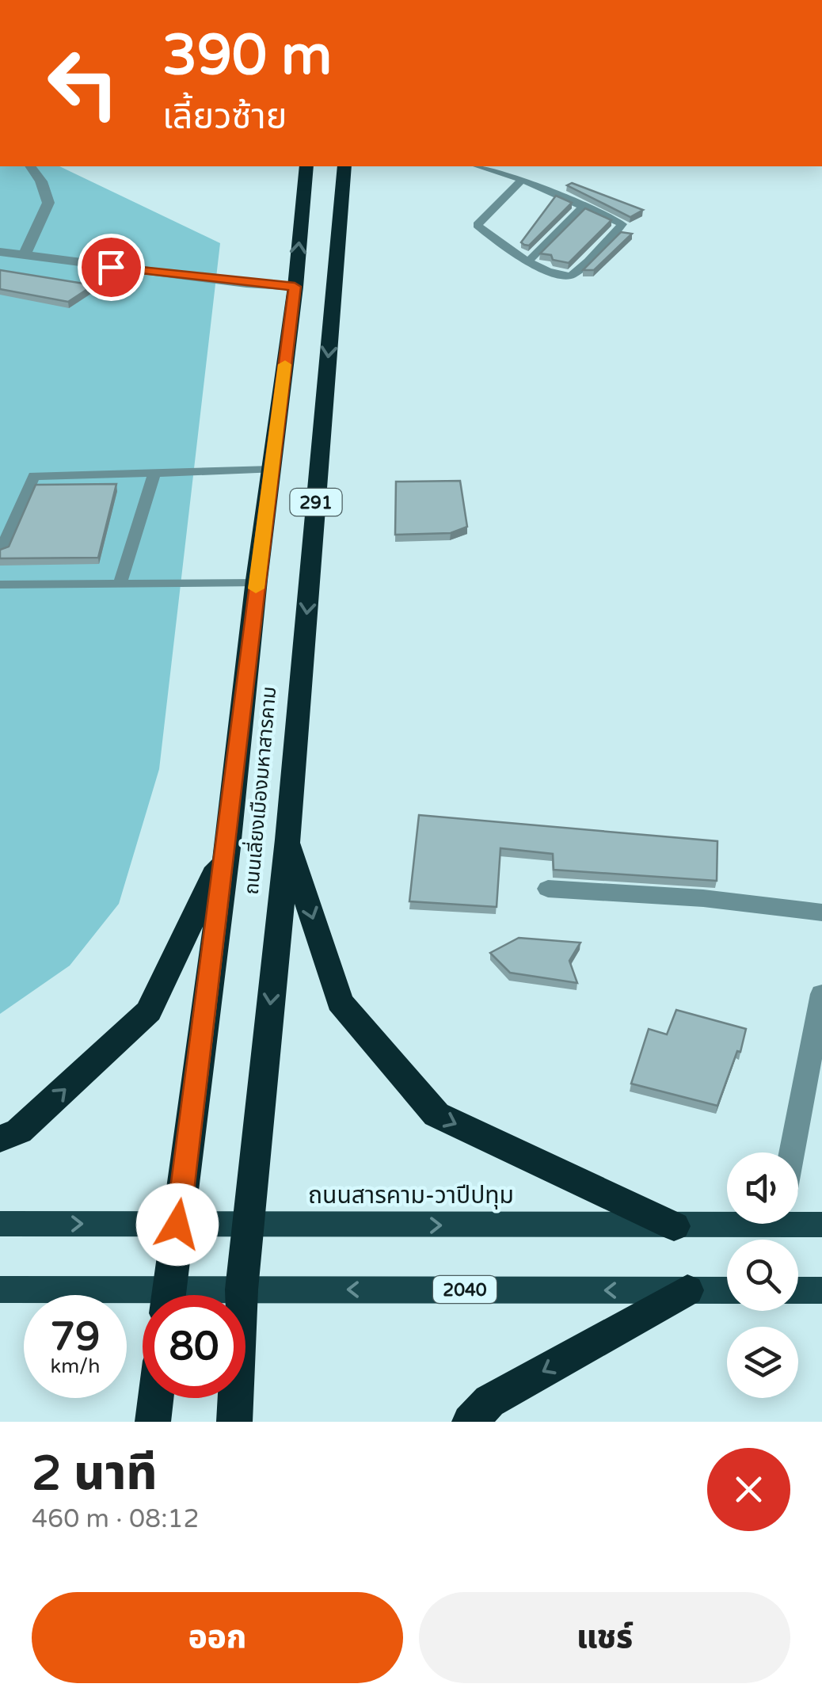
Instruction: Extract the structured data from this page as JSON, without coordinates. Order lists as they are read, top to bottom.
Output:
{
  "streets": {
    "highway": ["291", "ถนนเลี่ยงเมืองมหาสารคาม"],
    "main road": ["ถนนสารคาม-วาปีปทุม", "2040"]
  },
  "crossings": [
    ["ถนนเลี่ยงเมืองมหาสารคาม", "ถนนสารคาม-วาปีปทุม"],
    ["ถนนเลี่ยงเมืองมหาสารคาม", "2040"]
  ],
  "page": {
    "turn": ["390 m", "เลี้ยวซ้าย"],
    "speed": "79 km/h",
    "limit": "80",
    "heading": ["2 นาที", "460 m · 08:12"],
    "buttons": ["ออก", "แชร์"]
  }
}
